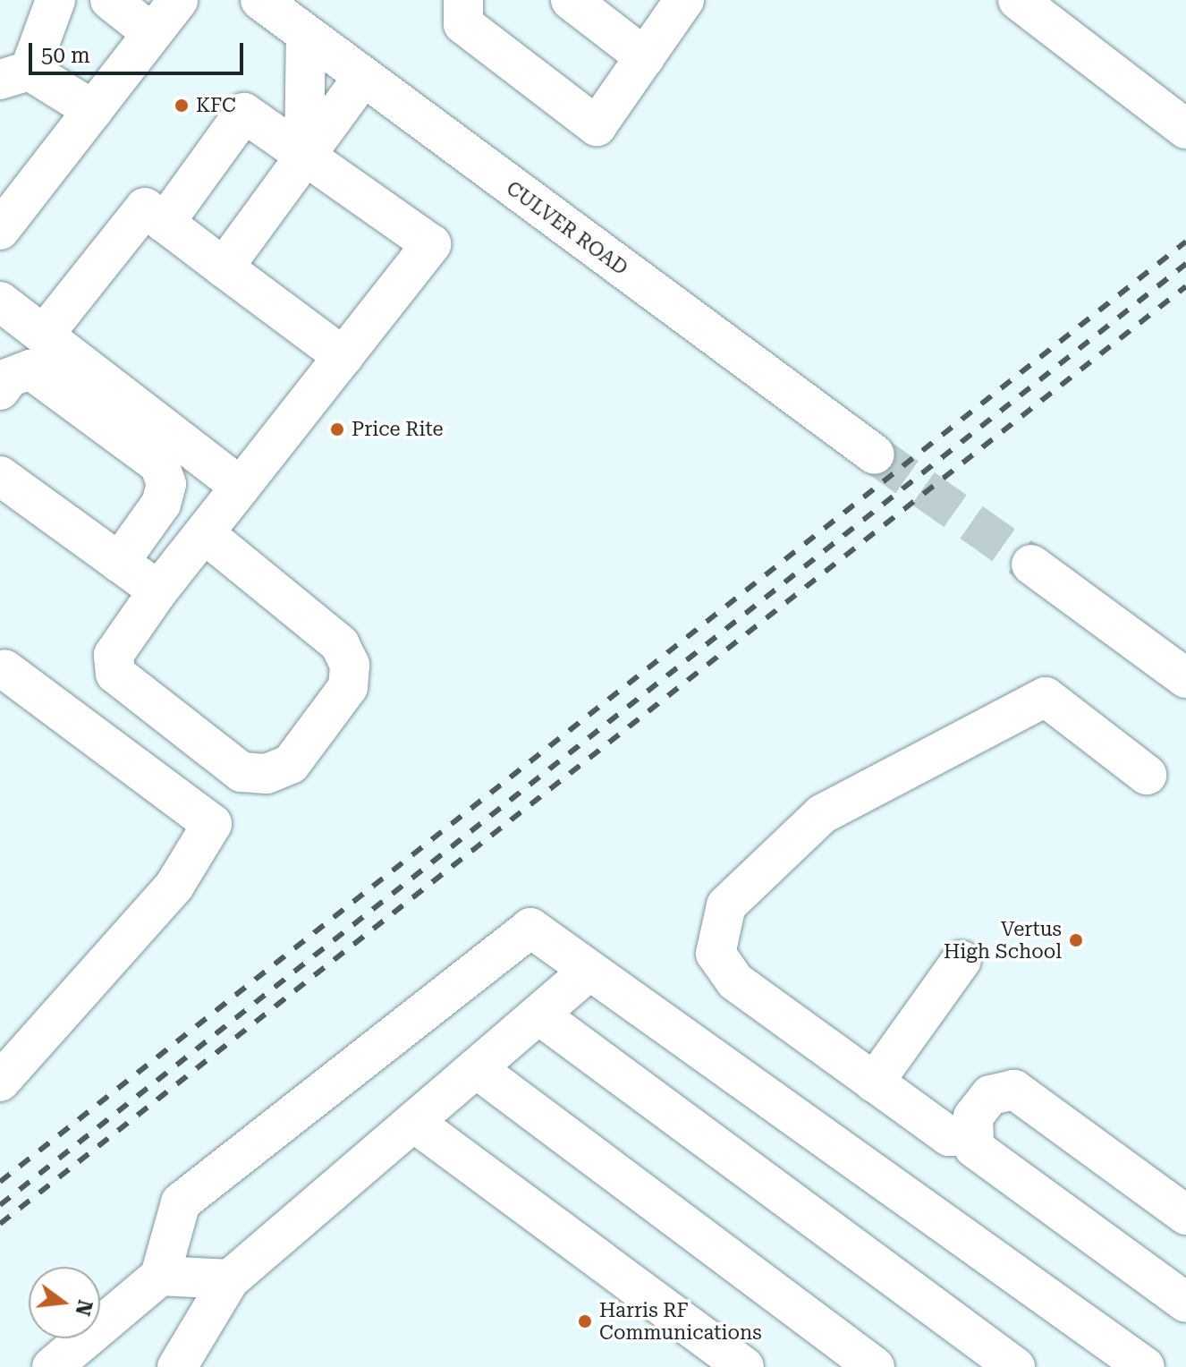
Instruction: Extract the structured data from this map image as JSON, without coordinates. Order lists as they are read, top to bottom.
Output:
{
  "streets": {
    "main road": ["CULVER ROAD"]
  },
  "places": [
    "KFC",
    "Price Rite",
    "Vertus High School",
    "Harris RF Communications"
  ],
  "scale_bar": "50 m",
  "north": "right"
}
